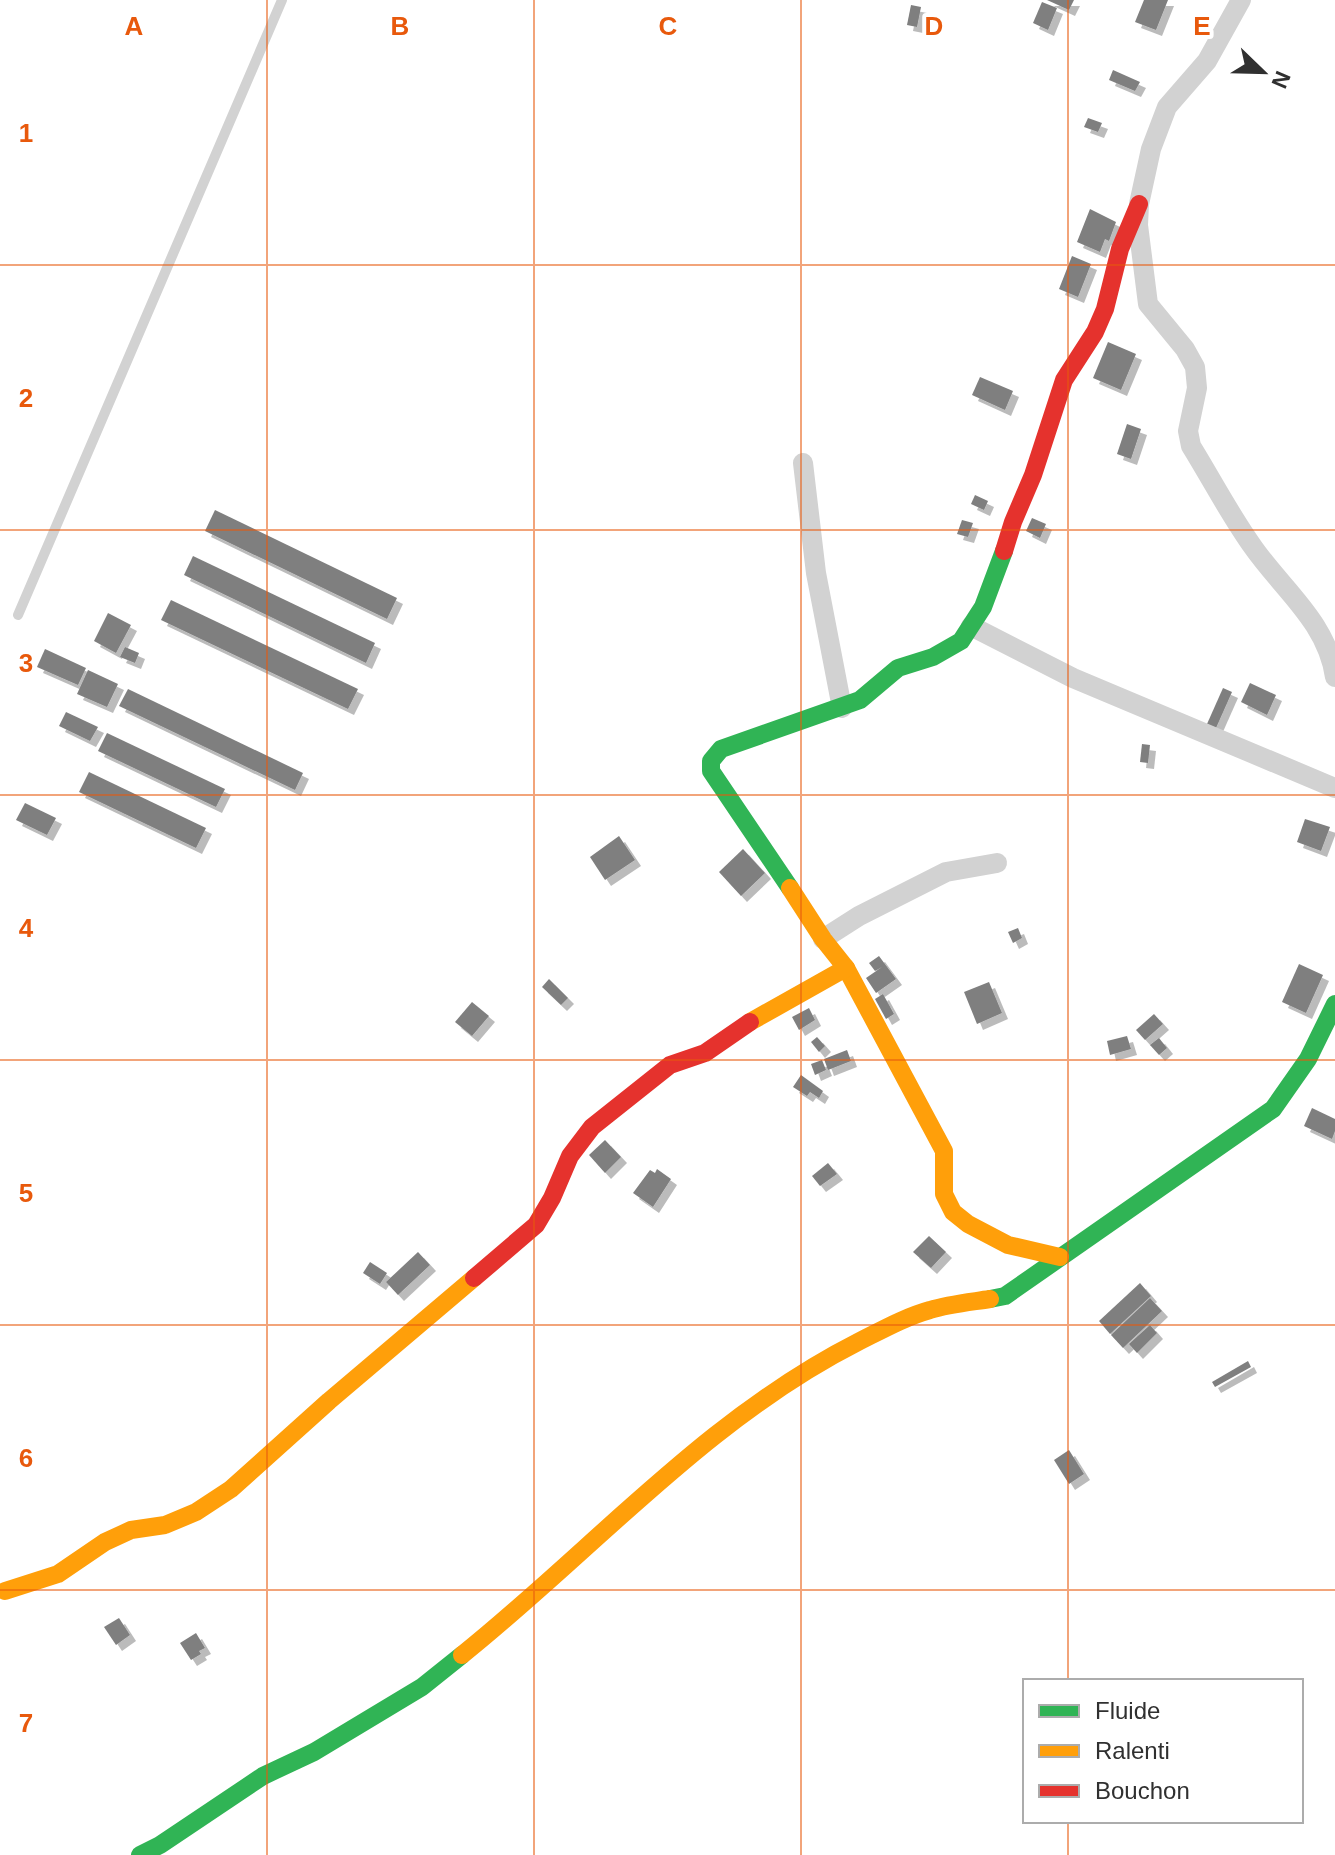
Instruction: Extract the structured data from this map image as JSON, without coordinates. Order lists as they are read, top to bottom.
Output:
{
  "legend": ["Fluide", "Ralenti", "Bouchon"],
  "north": "bottom right",
  "grid": {
    "columns": [
      "A",
      "B",
      "C",
      "D",
      "E"
    ],
    "rows": [
      "1",
      "2",
      "3",
      "4",
      "5",
      "6",
      "7"
    ]
  }
}
